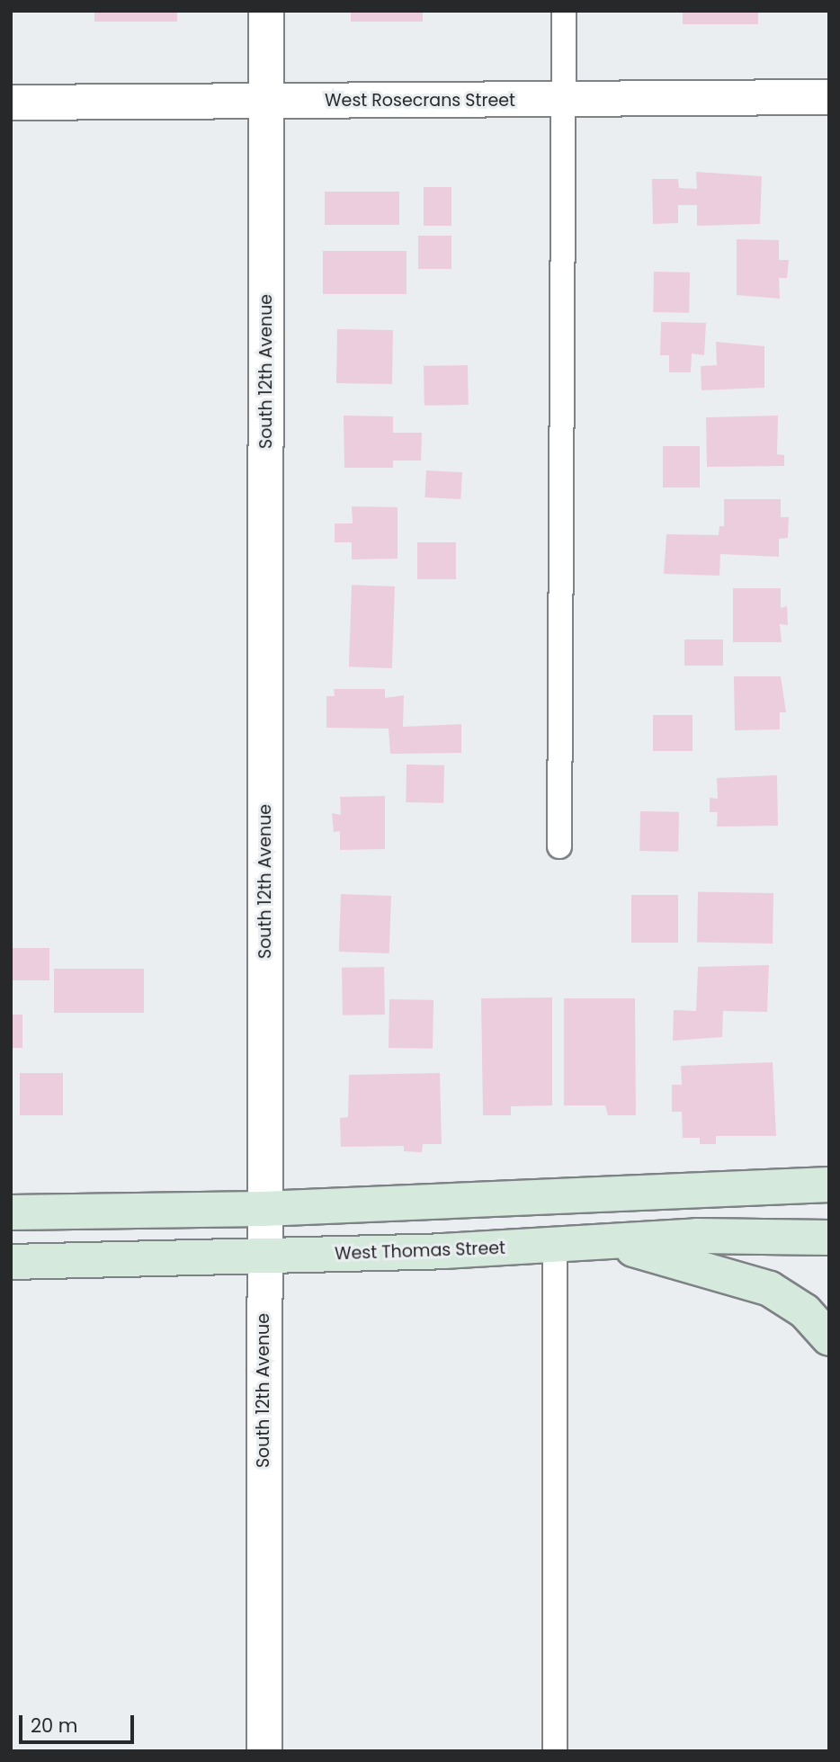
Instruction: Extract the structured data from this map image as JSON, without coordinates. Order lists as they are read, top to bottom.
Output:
{
  "streets": {
    "main road": ["West Thomas Street"],
    "street": ["West Rosecrans Street", "South 12th Avenue"]
  },
  "crossings": [
    ["West Rosecrans Street", "South 12th Avenue"],
    ["South 12th Avenue", "West Thomas Street"]
  ],
  "scale_bar": "20 m"
}
